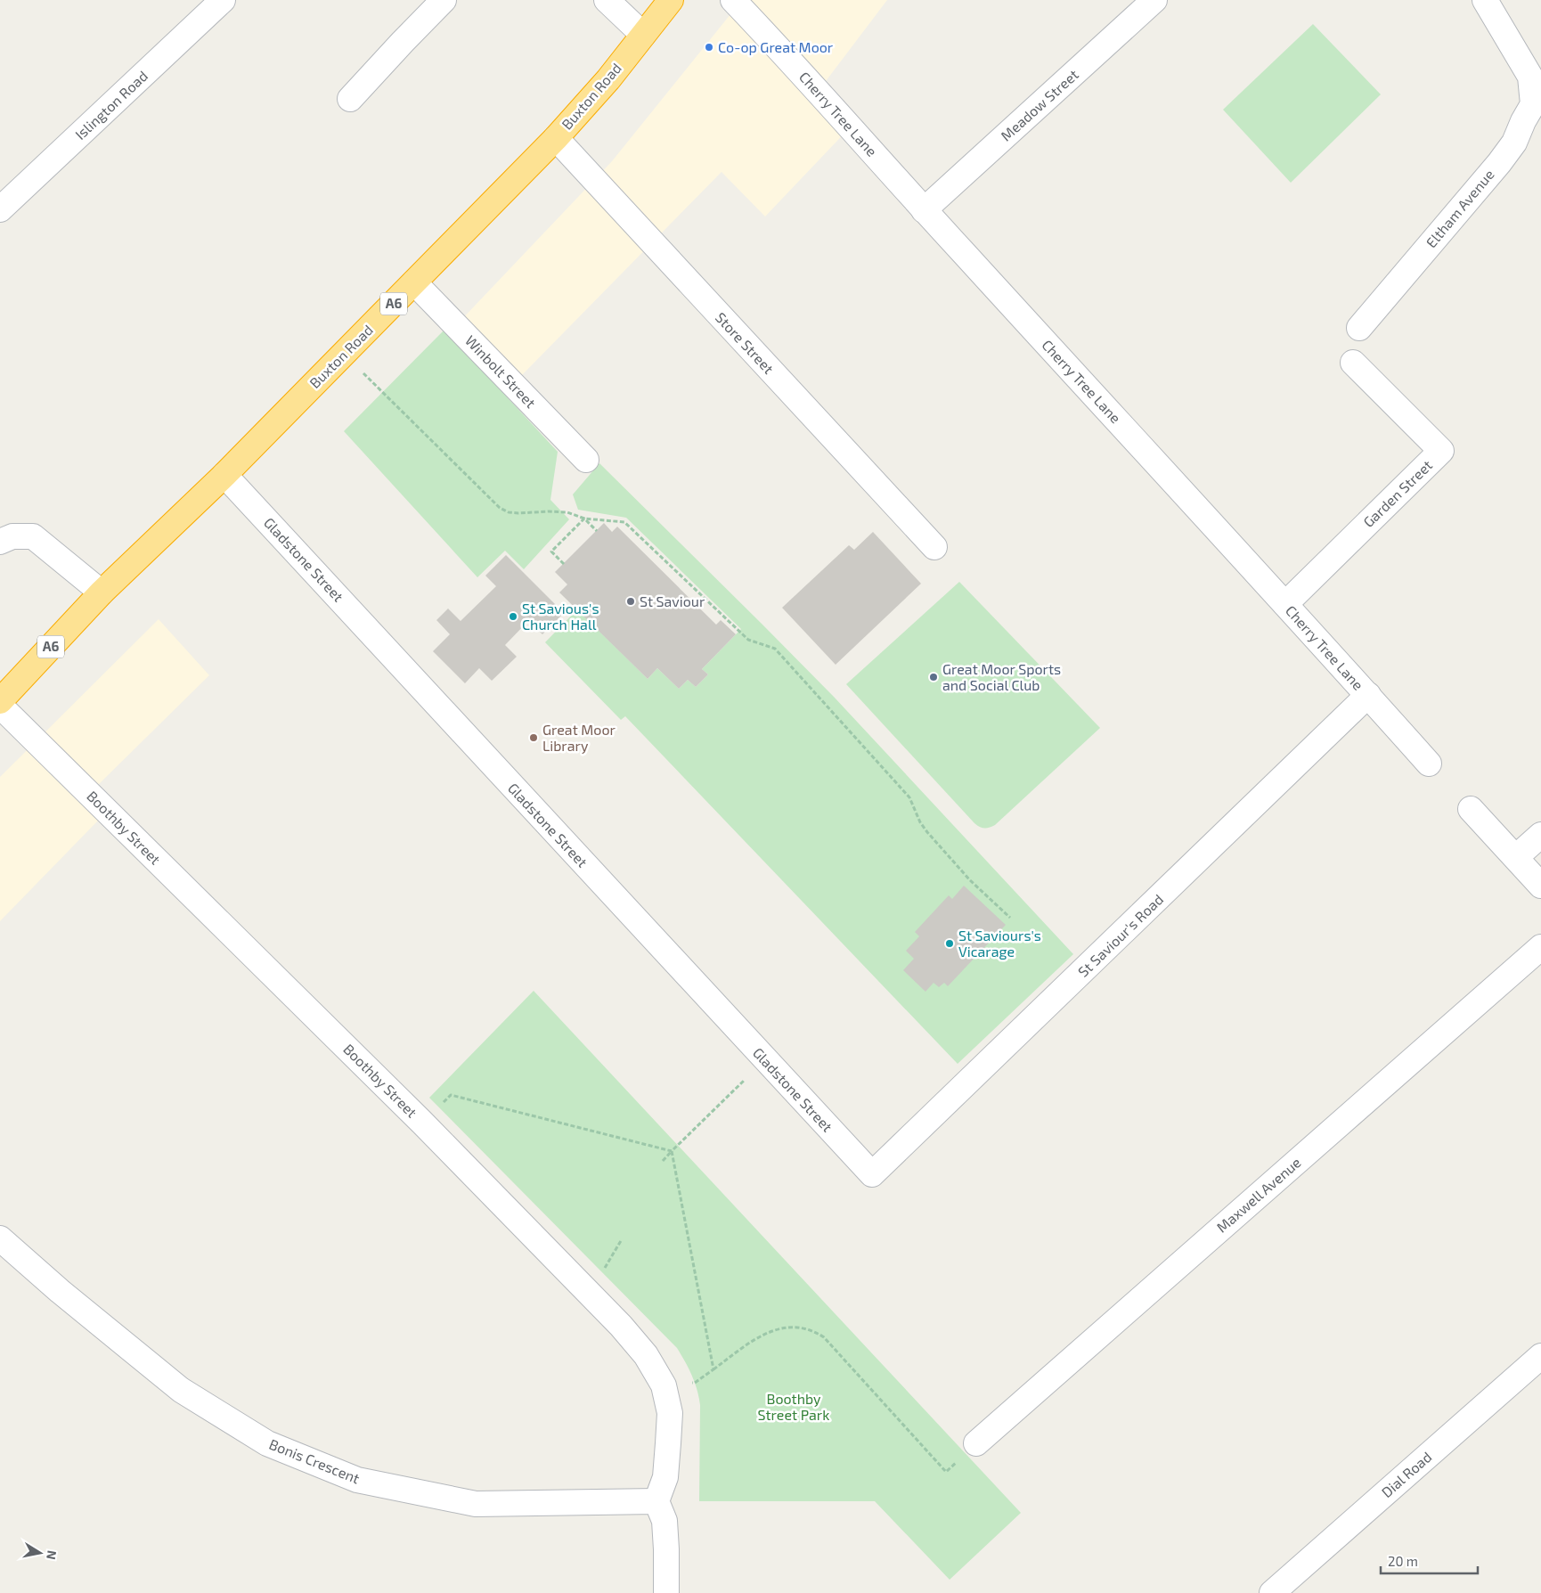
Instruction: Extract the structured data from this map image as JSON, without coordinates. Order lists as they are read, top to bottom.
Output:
{
  "streets": {
    "highway": ["Buxton Road", "A6"],
    "street": [
      "Islington Road",
      "Meadow Street",
      "Cherry Tree Lane",
      "Eltham Avenue",
      "Store Street",
      "Winbolt Street",
      "Garden Street",
      "Gladstone Street",
      "Boothby Street",
      "St Saviour's Road",
      "Maxwell Avenue",
      "Bonis Crescent",
      "Dial Road"
    ]
  },
  "crossings": [
    ["Buxton Road", "Store Street"],
    ["Buxton Road", "Winbolt Street"],
    ["Buxton Road", "Gladstone Street"],
    ["Meadow Street", "Cherry Tree Lane"],
    ["Cherry Tree Lane", "Garden Street"],
    ["Cherry Tree Lane", "St Saviour's Road"],
    ["Gladstone Street", "St Saviour's Road"],
    ["Boothby Street", "Bonis Crescent"]
  ],
  "parks": ["Boothby Street Park"],
  "places": [
    "Co-op Great Moor",
    "St Saviour",
    "St Savious's Church Hall",
    "Great Moor Sports and Social Club",
    "Great Moor Library",
    "St Saviours's Vicarage"
  ],
  "scale_bar": "20 m",
  "north": "right"
}
